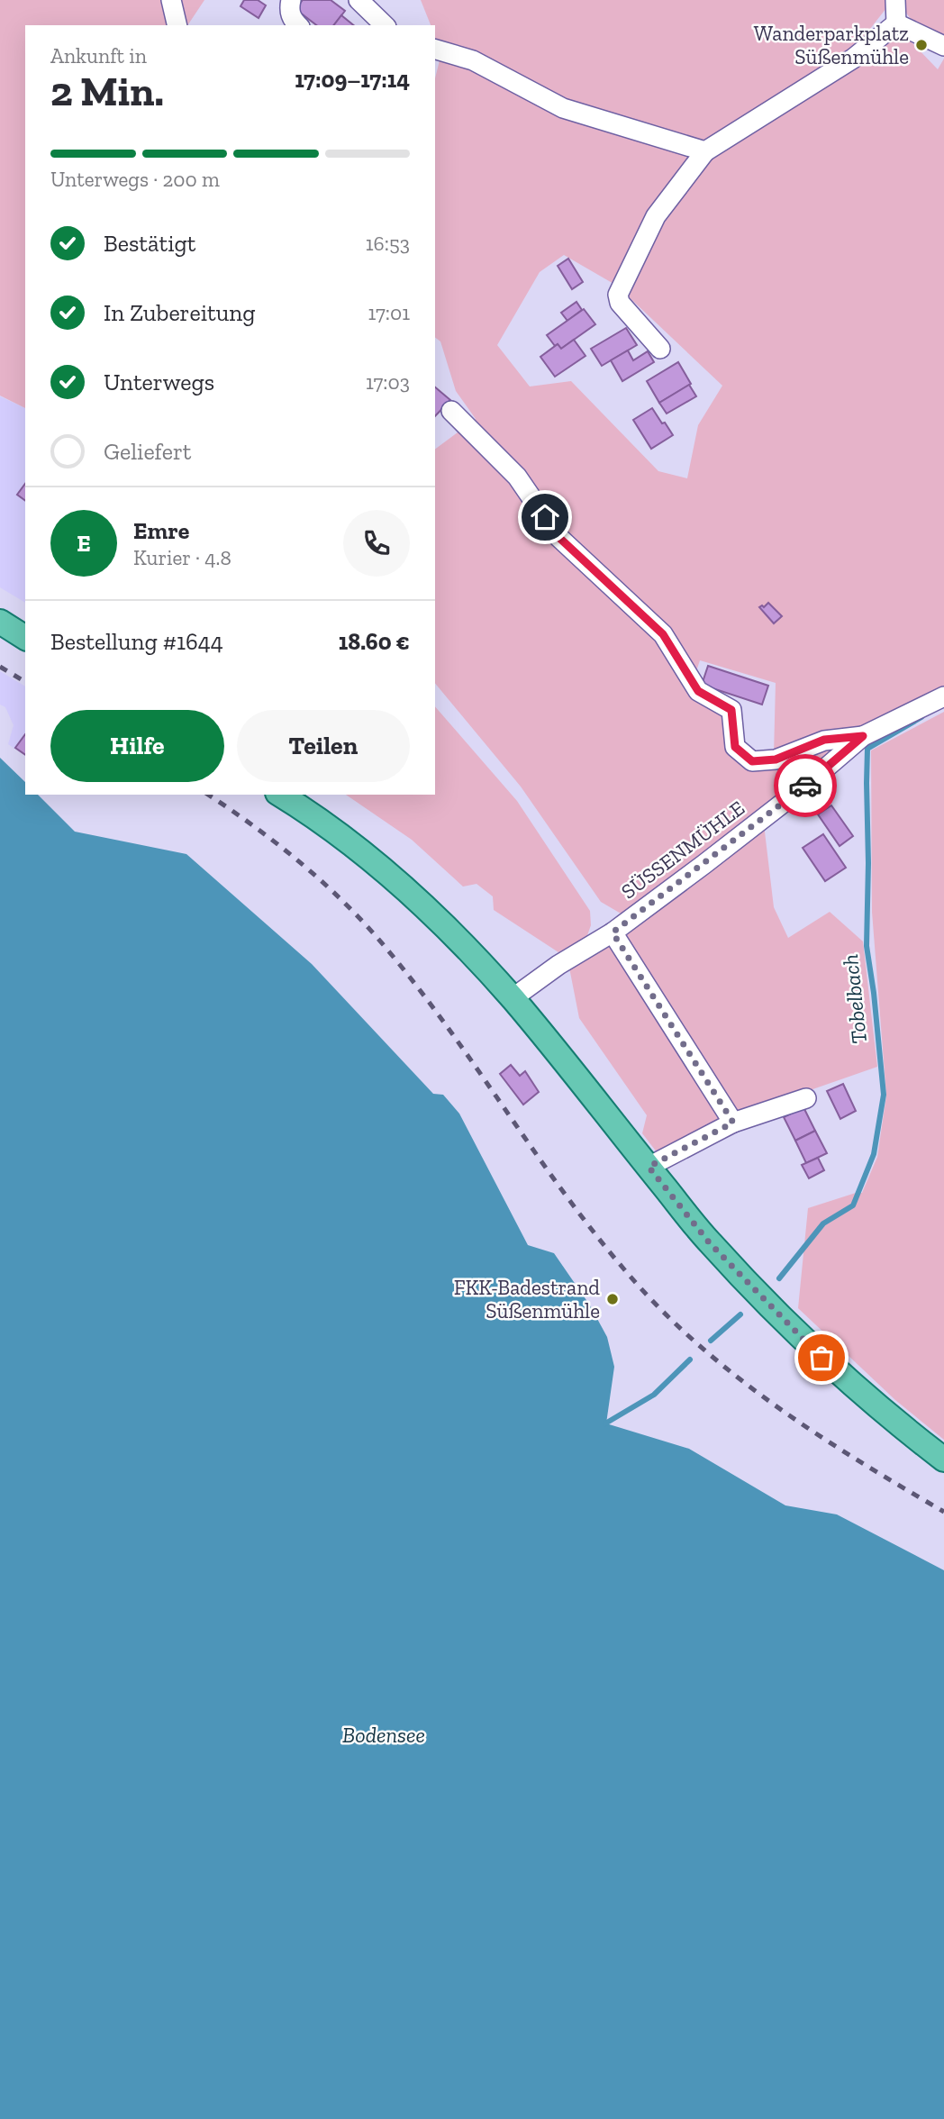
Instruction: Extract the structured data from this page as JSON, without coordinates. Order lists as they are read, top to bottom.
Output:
{
  "streets": {
    "street": ["SÜSSENMÜHLE"]
  },
  "water": ["Tobelbach", "Bodensee"],
  "places": ["Wanderparkplatz Süßenmühle", "FKK-Badestrand Süßenmühle"],
  "page": {
    "heading": ["2 Min.", "Ankunft in", "17:09–17:14"],
    "panel": [
      "Emre",
      "Kurier · 4.8",
      "Bestellung #1644",
      "18.60 €"
    ],
    "bar": "Unterwegs · 200 m",
    "list": [
      ["Bestätigt", "16:53"],
      ["In Zubereitung", "17:01"],
      ["Unterwegs", "17:03"],
      "Geliefert"
    ],
    "round": "E",
    "buttons": ["Hilfe", "Teilen"]
  }
}
